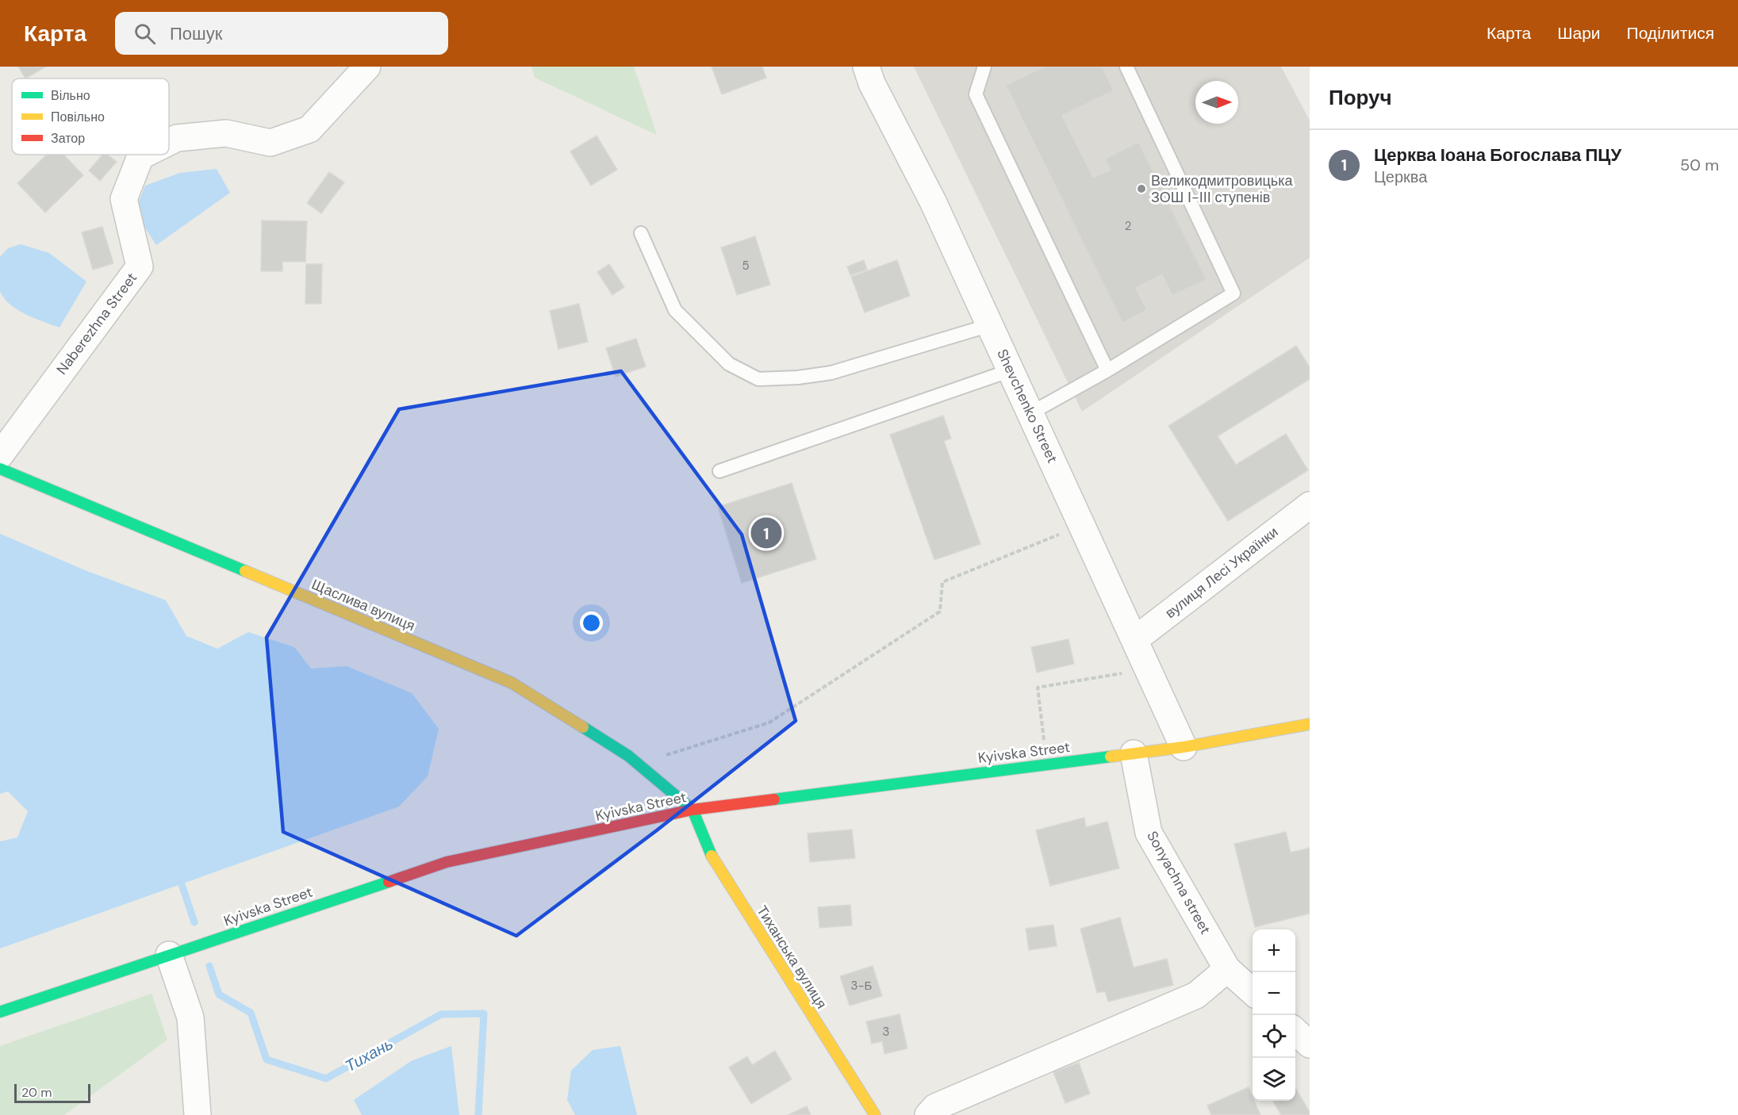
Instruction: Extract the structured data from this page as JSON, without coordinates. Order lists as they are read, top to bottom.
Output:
{
  "streets": {
    "main road": ["Щаслива вулиця", "Kyivska Street", "Тиханська вулиця"],
    "street": [
      "Naberezhna Street",
      "Shevchenko Street",
      "вулиця Лесі Українки",
      "Sonyachna street"
    ]
  },
  "crossings": [
    ["Shevchenko Street", "вулиця Лесі Українки"],
    ["Shevchenko Street", "Kyivska Street"],
    ["Щаслива вулиця", "Kyivska Street"],
    ["Щаслива вулиця", "Тиханська вулиця"],
    ["Kyivska Street", "Sonyachna street"],
    ["Kyivska Street", "Тиханська вулиця"]
  ],
  "water": ["Тихань"],
  "places": ["Великодмитровицька ЗОШ І-ІІІ ступенів"],
  "house_numbers": [
    "2",
    "5",
    "3-Б",
    "3"
  ],
  "legend": ["Вільно", "Повільно", "Затор"],
  "scale_bar": "20 m",
  "north": "right",
  "page": {
    "header": "Карта",
    "search": "Пошук",
    "nav": ["Карта", "Шари", "Поділитися"],
    "heading": "Поруч",
    "list": [
      {
        "mark": "1",
        "name": "Церква Іоана Богослава ПЦУ",
        "note": "Церква",
        "value": "50 m"
      }
    ],
    "pins": "1",
    "map_buttons": ["+", "−"],
    "scale": "20 m"
  }
}
